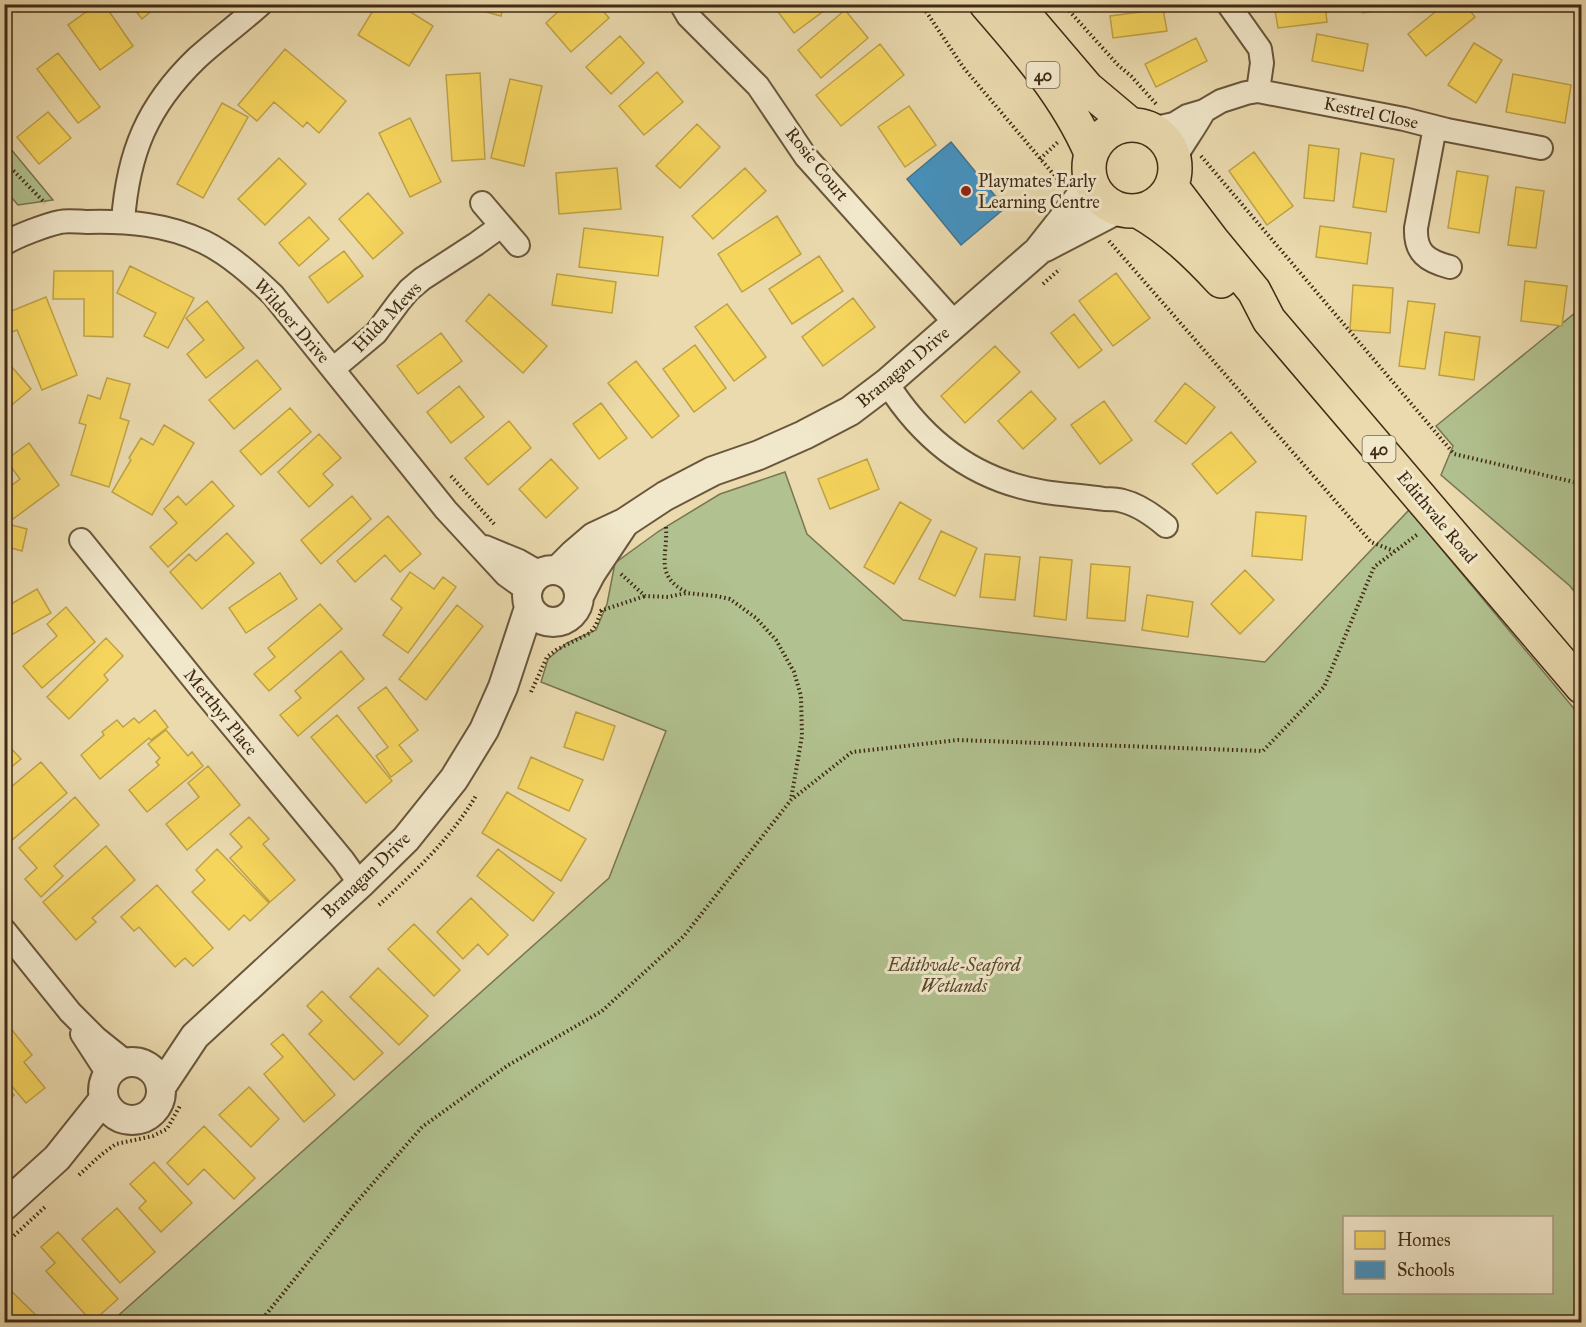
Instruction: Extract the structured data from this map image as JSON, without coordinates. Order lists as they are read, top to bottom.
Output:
{
  "streets": {
    "highway": ["40", "Edithvale Road"],
    "street": [
      "Kestrel Close",
      "Rosie Court",
      "Hilda Mews",
      "Wildoer Drive",
      "Branagan Drive",
      "Merthyr Place"
    ]
  },
  "crossings": [
    ["40", "Kestrel Close"],
    ["40", "Branagan Drive"],
    ["40", "Edithvale Road"],
    ["Kestrel Close", "Branagan Drive"],
    ["Kestrel Close", "Edithvale Road"],
    ["Rosie Court", "Branagan Drive"],
    ["Hilda Mews", "Wildoer Drive"],
    ["Wildoer Drive", "Branagan Drive"],
    ["Branagan Drive", "Edithvale Road"],
    ["Branagan Drive", "Merthyr Place"]
  ],
  "parks": ["Edithvale-Seaford Wetlands"],
  "places": ["Playmates Early Learning Centre"],
  "legend": ["Homes", "Schools"]
}
